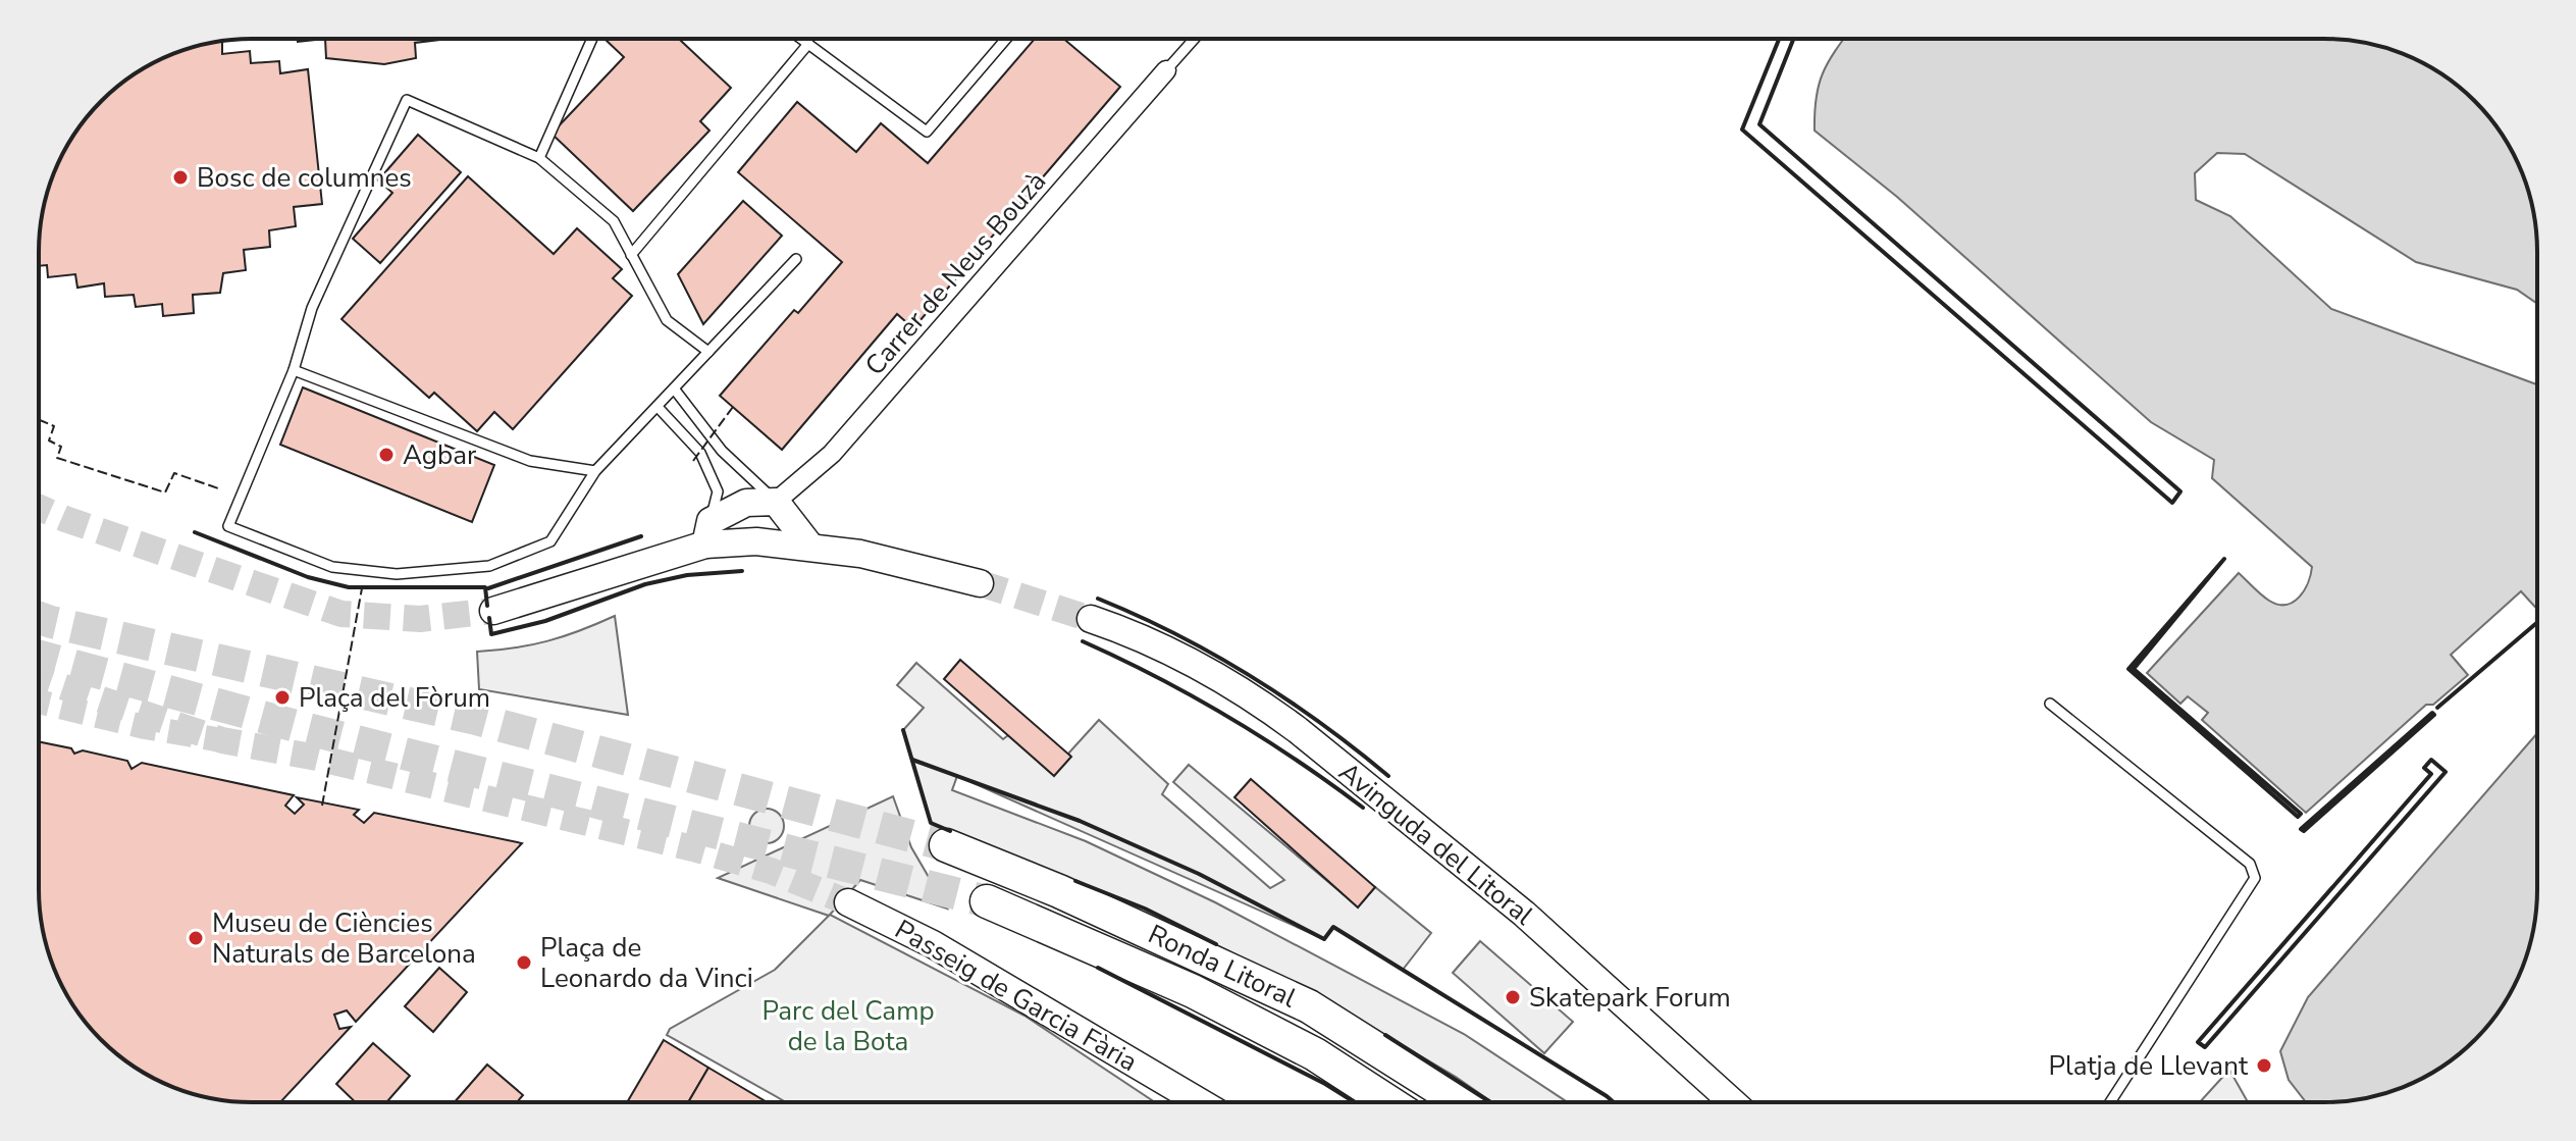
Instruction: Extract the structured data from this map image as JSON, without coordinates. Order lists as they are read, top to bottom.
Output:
{
  "streets": {
    "highway": ["Ronda Litoral"],
    "main road": ["Avinguda del Litoral", "Passeig de Garcia Fària"],
    "street": ["Carrer de Neus Bouzà"]
  },
  "parks": ["Parc del Camp de la Bota"],
  "places": [
    "Bosc de columnes",
    "Agbar",
    "Plaça del Fòrum",
    "Museu de Ciències Naturals de Barcelona",
    "Plaça de Leonardo da Vinci",
    "Skatepark Forum",
    "Platja de Llevant"
  ]
}
